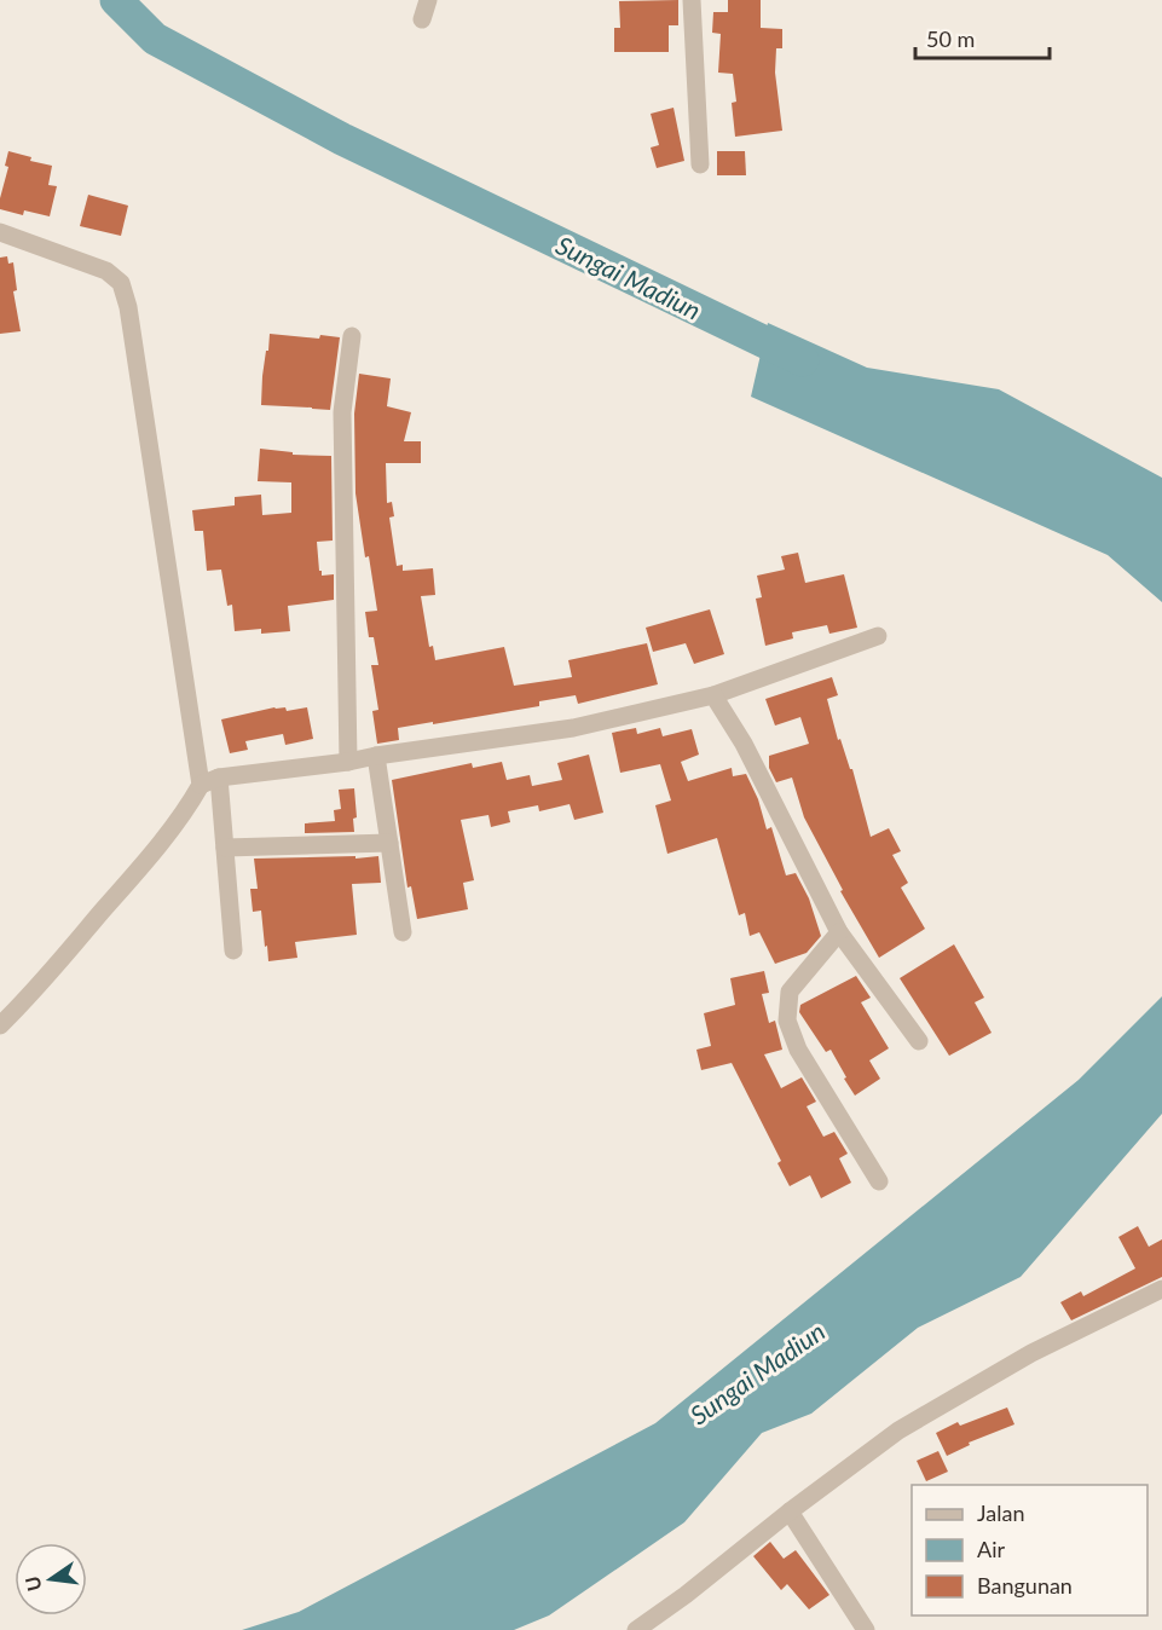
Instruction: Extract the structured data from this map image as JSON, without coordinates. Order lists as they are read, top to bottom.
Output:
{
  "water": ["Sungai Madiun"],
  "legend": ["Jalan", "Air", "Bangunan"],
  "scale_bar": "50 m",
  "north": "left"
}
